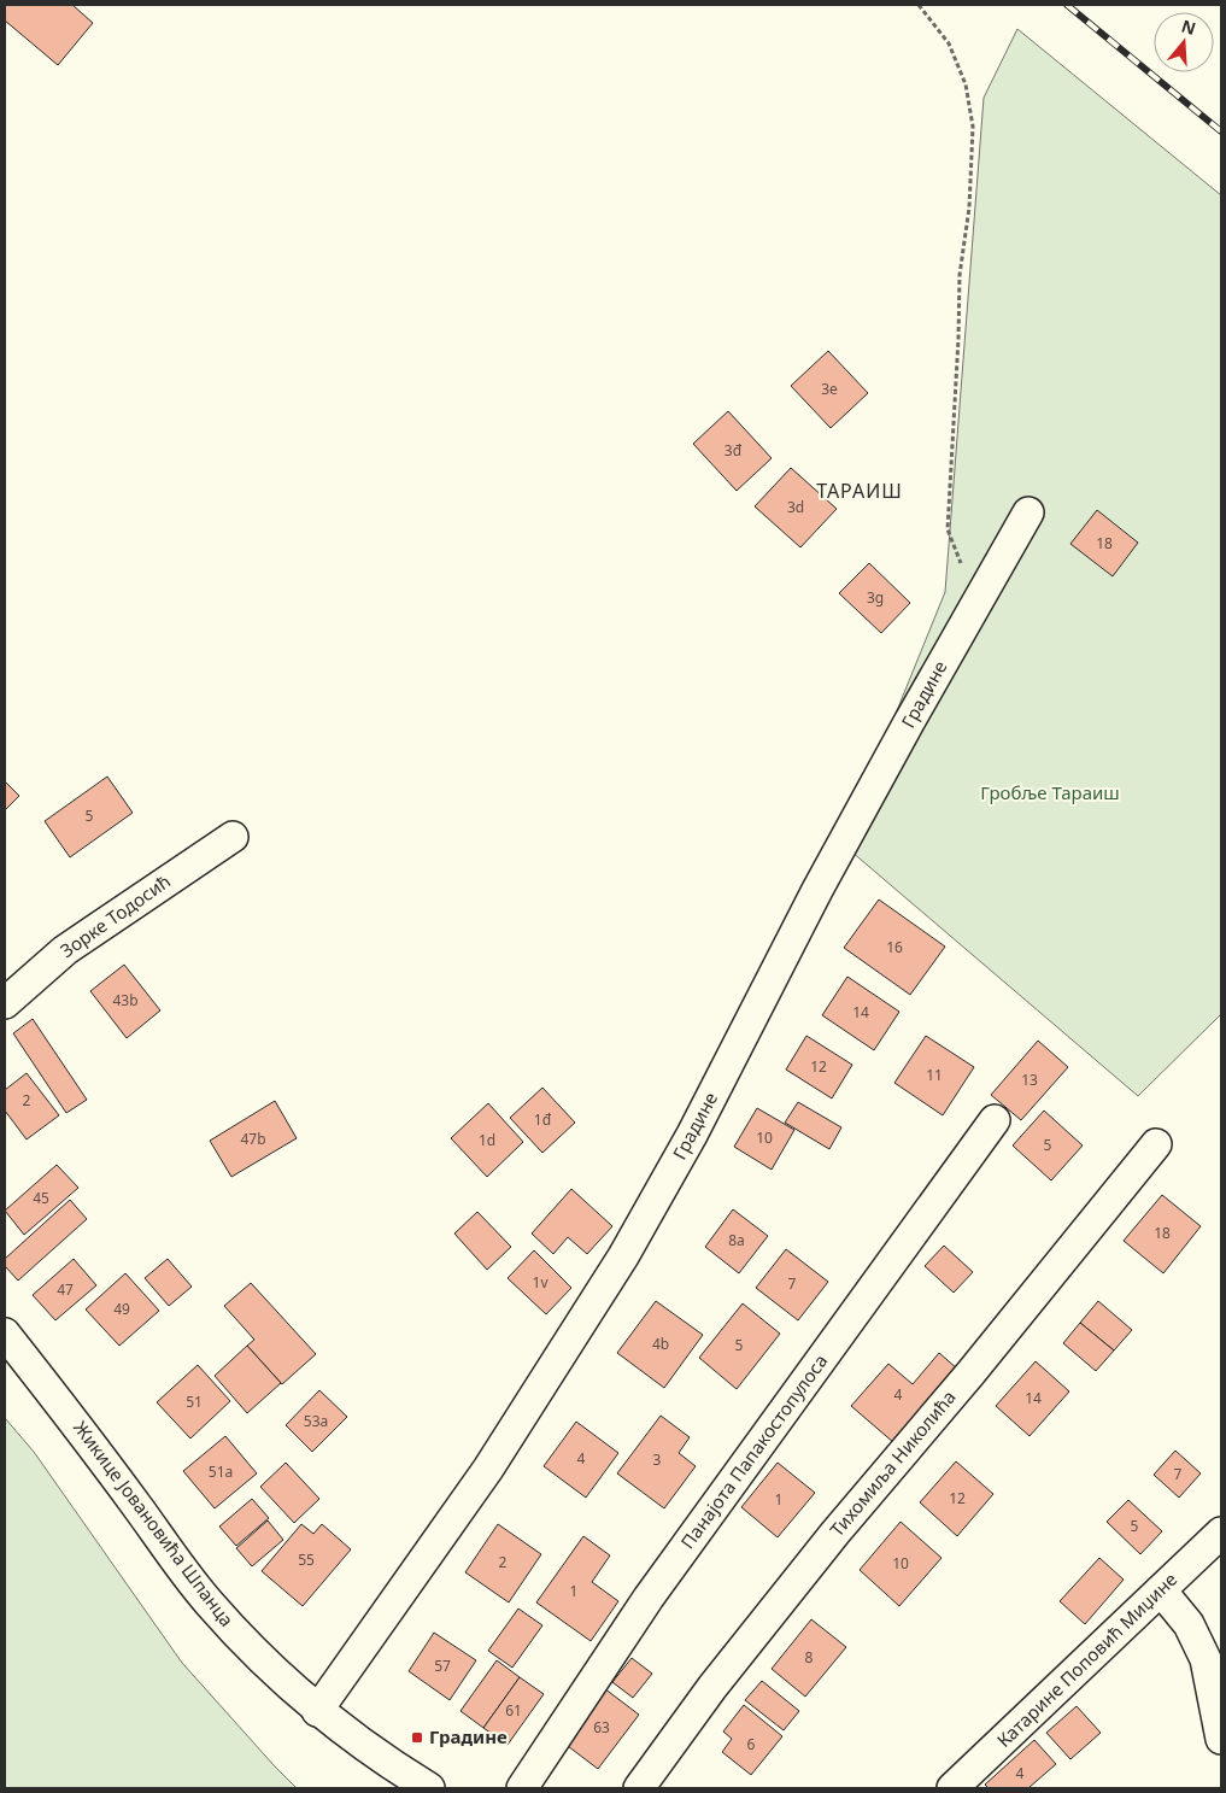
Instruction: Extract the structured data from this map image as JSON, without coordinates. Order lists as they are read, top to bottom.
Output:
{
  "streets": {
    "street": [
      "Градине",
      "Зорке Тодосић",
      "Панајота Папакостопулоса",
      "Тихомиља Николића",
      "Жикице Јовановића Шпанца",
      "Катарине Поповић Миџине"
    ]
  },
  "crossings": [
    ["Градине", "Жикице Јовановића Шпанца"]
  ],
  "districts": ["ТАРАИШ"],
  "parks": ["Гробље Тараиш"],
  "places": {
    "transit": ["Градине"]
  },
  "house_numbers": [
    "3e",
    "3đ",
    "3d",
    "18",
    "3g",
    "5",
    "16",
    "43b",
    "14",
    "12",
    "11",
    "13",
    "2",
    "1đ",
    "10",
    "47b",
    "1d",
    "5",
    "45",
    "18",
    "8a",
    "1v",
    "7",
    "47",
    "49",
    "4b",
    "5",
    "4",
    "14",
    "51",
    "53a",
    "4",
    "3",
    "51a",
    "7",
    "12",
    "1",
    "5",
    "55",
    "2",
    "10",
    "1",
    "8",
    "57",
    "61",
    "63",
    "6",
    "4"
  ],
  "north": "top"
}
